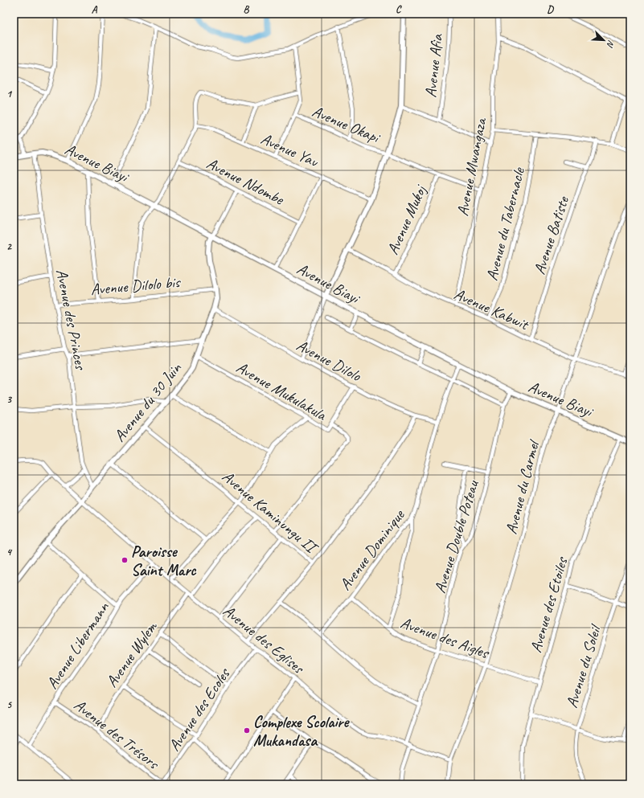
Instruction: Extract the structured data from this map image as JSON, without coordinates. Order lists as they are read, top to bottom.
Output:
{
  "streets": {
    "street": [
      "Avenue Afia",
      "Avenue Okapi",
      "Avenue Yav",
      "Avenue Biayi",
      "Avenue Mwangaza",
      "Avenue Ndombe",
      "Avenue Mukoj",
      "Avenue du Tabernacle",
      "Avenue Batiste",
      "Avenue Dilolo bis",
      "Avenue Kabwit",
      "Avenue des Princes",
      "Avenue Dilolo",
      "Avenue Mukulakula",
      "Avenue du 30 Juin",
      "Avenue du Carmel",
      "Avenue Kaminungu II",
      "Avenue Double Poteau",
      "Avenue Dominique",
      "Avenue des Etoiles",
      "Avenue des Aigles",
      "Avenue des Eglises",
      "Avenue Libermann",
      "Avenue Wylem",
      "Avenue du Soleil",
      "Avenue des Ecoles",
      "Avenue des Trésors"
    ]
  },
  "crossings": [
    ["Avenue Okapi", "Avenue Mwangaza"],
    ["Avenue Okapi", "Avenue Mukoj"],
    ["Avenue Biayi", "Avenue des Princes"],
    ["Avenue Biayi", "Avenue du 30 Juin"],
    ["Avenue Biayi", "Avenue du Carmel"],
    ["Avenue Biayi", "Avenue Double Poteau"],
    ["Avenue Biayi", "Avenue Dominique"],
    ["Avenue Biayi", "Avenue des Etoiles"],
    ["Avenue Mwangaza", "Avenue Kabwit"],
    ["Avenue Ndombe", "Avenue du 30 Juin"],
    ["Avenue Mukoj", "Avenue Kabwit"],
    ["Avenue du Tabernacle", "Avenue Kabwit"],
    ["Avenue Batiste", "Avenue Kabwit"],
    ["Avenue Dilolo bis", "Avenue des Princes"],
    ["Avenue Dilolo bis", "Avenue du 30 Juin"],
    ["Avenue Kabwit", "Avenue du Carmel"],
    ["Avenue des Princes", "Avenue du 30 Juin"],
    ["Avenue Dilolo", "Avenue Mukulakula"],
    ["Avenue Dilolo", "Avenue du 30 Juin"],
    ["Avenue Dilolo", "Avenue Dominique"],
    ["Avenue Mukulakula", "Avenue du 30 Juin"],
    ["Avenue du 30 Juin", "Avenue Kaminungu II"],
    ["Avenue du 30 Juin", "Avenue des Eglises"],
    ["Avenue du Carmel", "Avenue des Aigles"],
    ["Avenue du Carmel", "Avenue des Eglises"],
    ["Avenue Kaminungu II", "Avenue des Eglises"],
    ["Avenue Kaminungu II", "Avenue Wylem"],
    ["Avenue Double Poteau", "Avenue des Aigles"],
    ["Avenue Double Poteau", "Avenue des Eglises"],
    ["Avenue Dominique", "Avenue des Aigles"],
    ["Avenue des Etoiles", "Avenue des Aigles"],
    ["Avenue des Eglises", "Avenue Libermann"],
    ["Avenue des Eglises", "Avenue Wylem"],
    ["Avenue des Eglises", "Avenue des Ecoles"],
    ["Avenue Libermann", "Avenue des Trésors"],
    ["Avenue Wylem", "Avenue des Trésors"],
    ["Avenue des Ecoles", "Avenue des Trésors"]
  ],
  "places": ["Paroisse Saint Marc", "Complexe Scolaire Mukandasa"],
  "north": "bottom right",
  "grid": {
    "columns": [
      "A",
      "B",
      "C",
      "D"
    ],
    "rows": [
      "1",
      "2",
      "3",
      "4",
      "5"
    ]
  }
}
